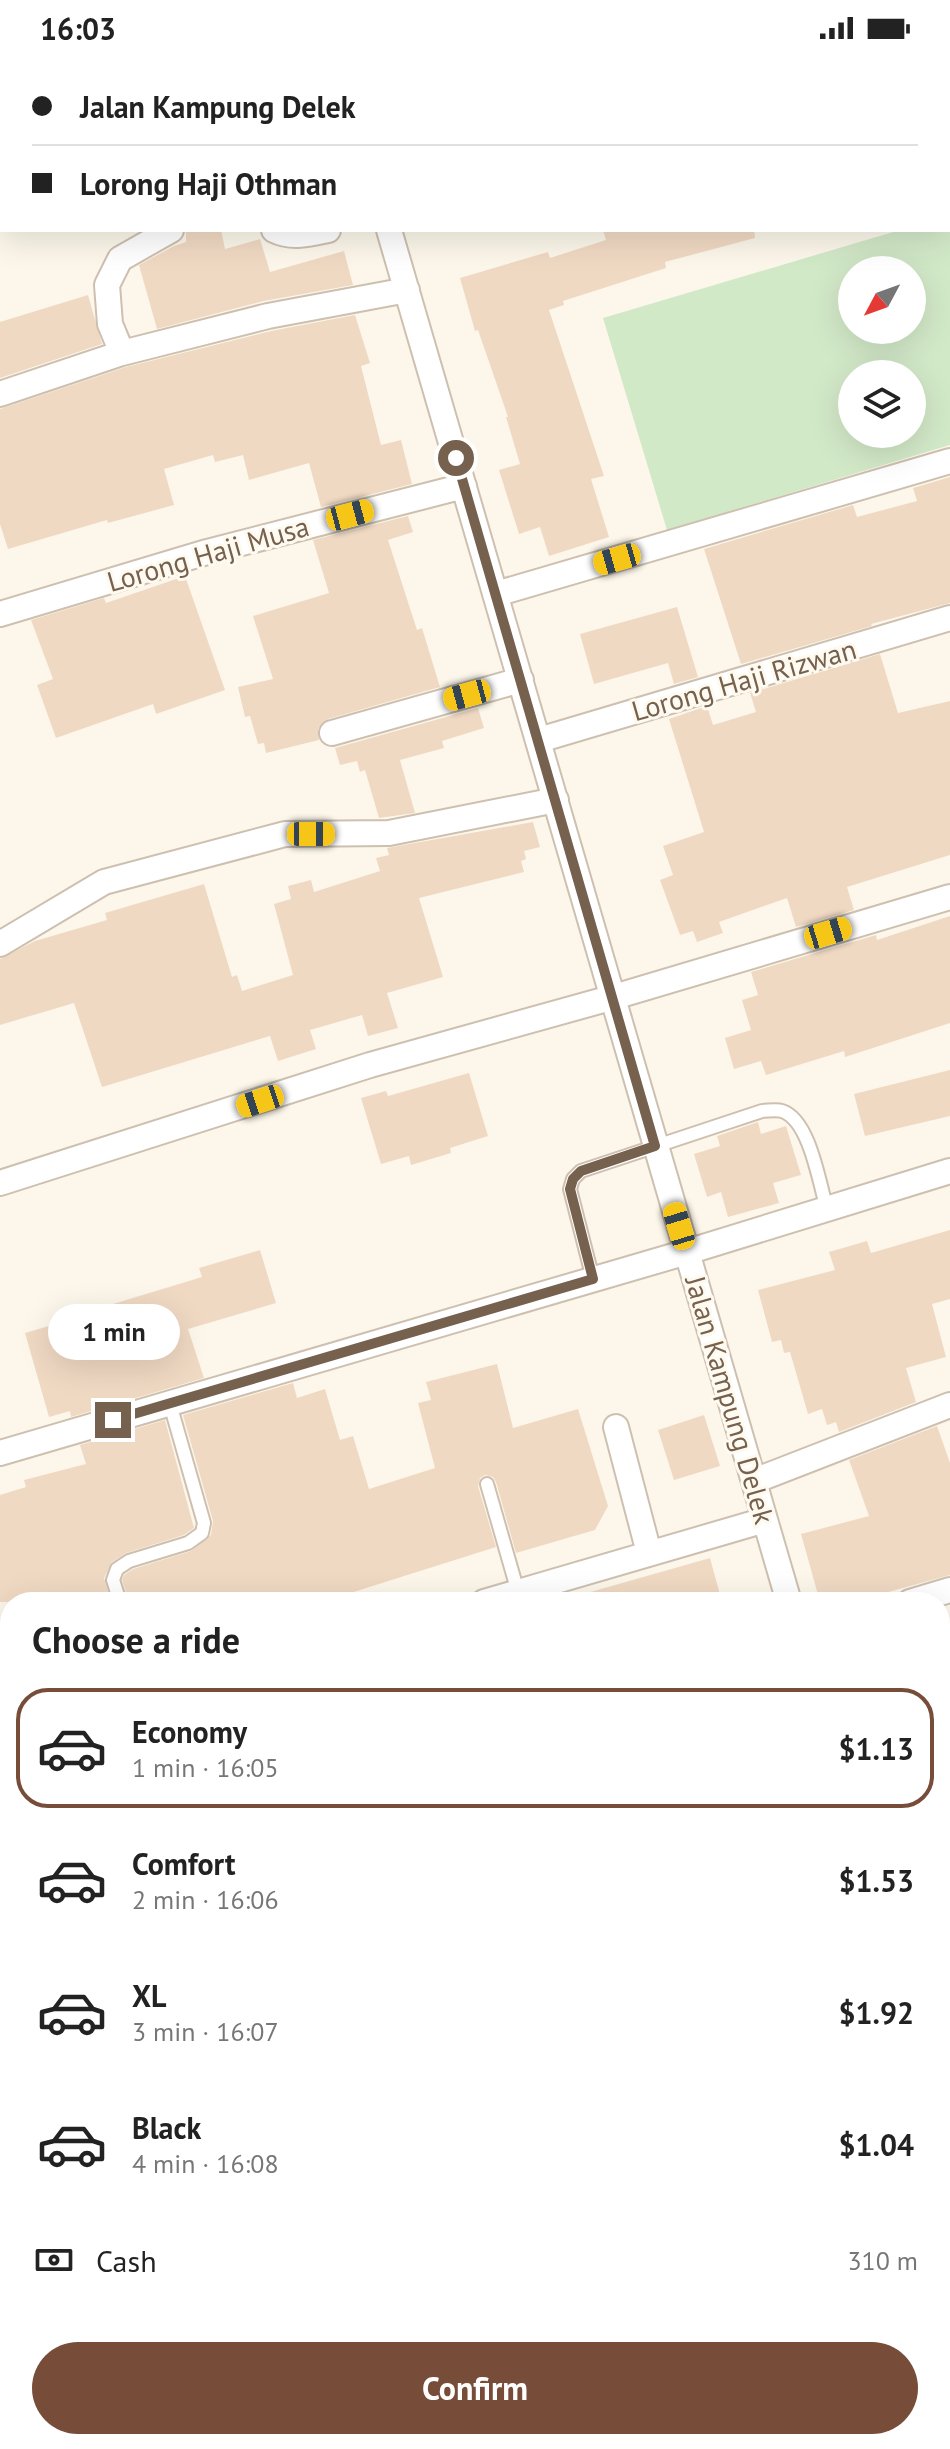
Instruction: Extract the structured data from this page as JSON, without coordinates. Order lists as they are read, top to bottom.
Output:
{
  "streets": {
    "street": ["Lorong Haji Musa", "Lorong Haji Rizwan", "Jalan Kampung Delek"]
  },
  "crossings": [
    ["Lorong Haji Musa", "Jalan Kampung Delek"],
    ["Lorong Haji Rizwan", "Jalan Kampung Delek"]
  ],
  "north": "bottom left",
  "page": {
    "status": "16:03",
    "banner": ["Jalan Kampung Delek", "Lorong Haji Othman"],
    "bubble": "1 min",
    "heading": "Choose a ride",
    "list": [
      {
        "name": "Economy",
        "note": "1 min · 16:05",
        "value": "$1.13"
      },
      {
        "name": "Comfort",
        "note": "2 min · 16:06",
        "value": "$1.53"
      },
      {
        "name": "XL",
        "note": "3 min · 16:07",
        "value": "$1.92"
      },
      {
        "name": "Black",
        "note": "4 min · 16:08",
        "value": "$1.04"
      }
    ],
    "pay": ["Cash", "310 m"],
    "buttons": "Confirm"
  }
}
